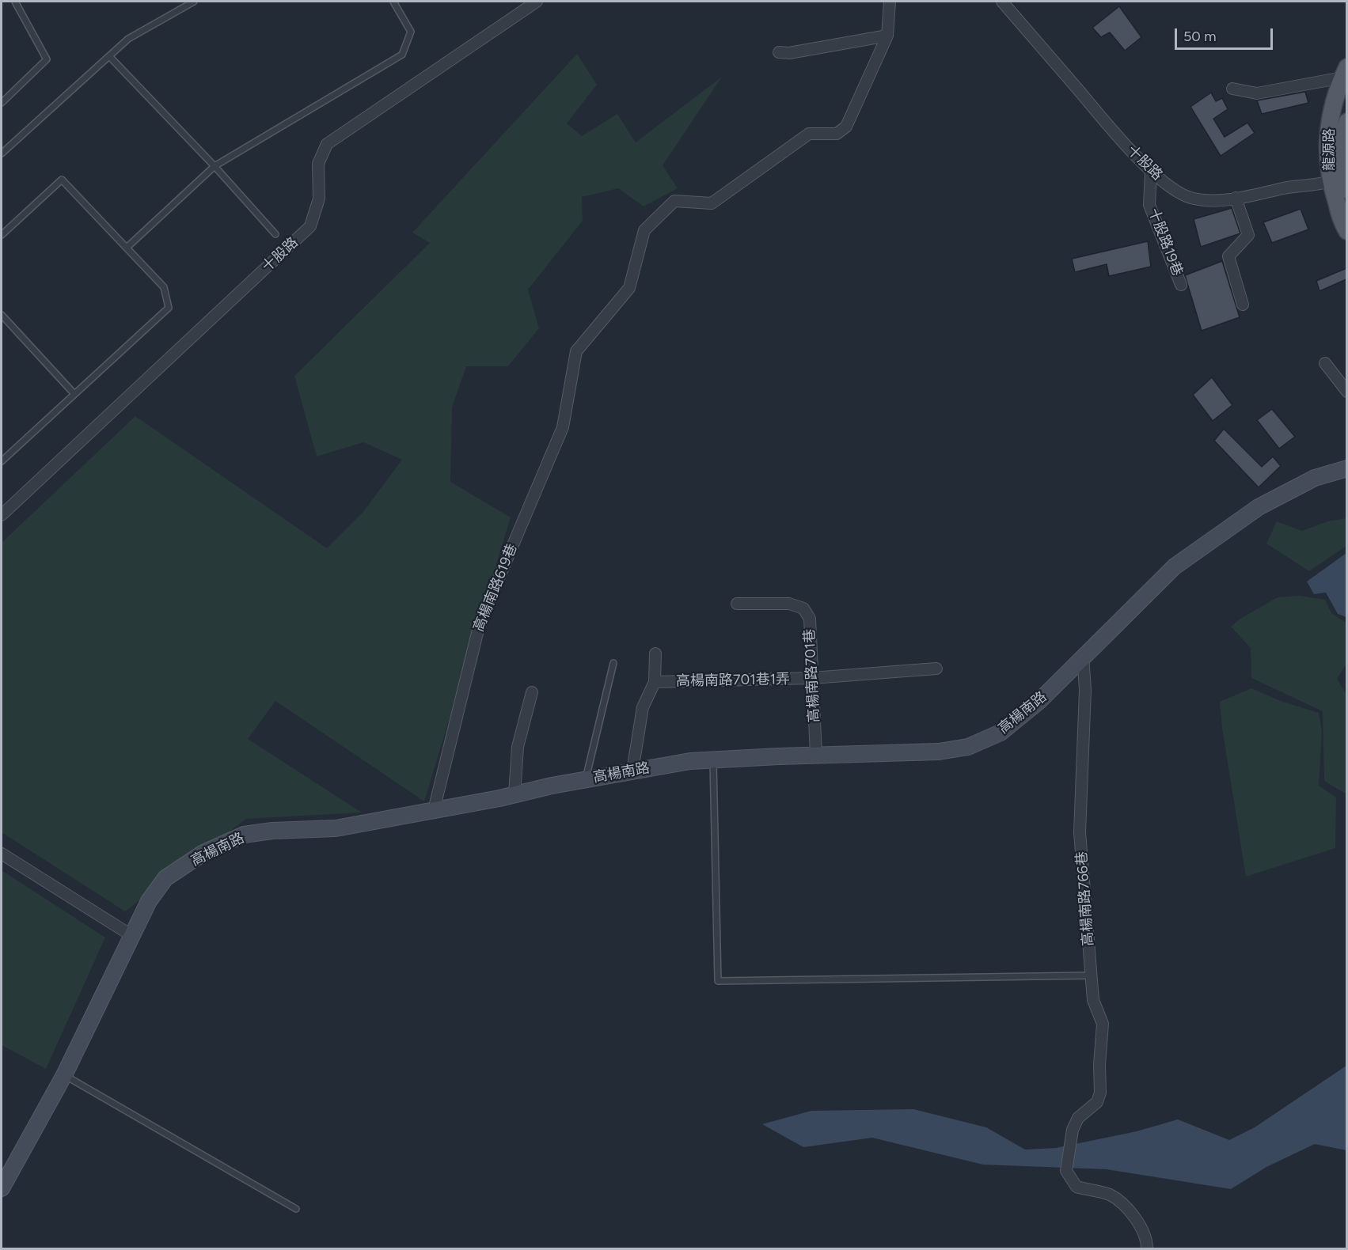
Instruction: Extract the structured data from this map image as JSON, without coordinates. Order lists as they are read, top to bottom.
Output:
{
  "streets": {
    "main road": ["龍源路"],
    "street": [
      "十股路",
      "十股路19巷",
      "高楊南路619巷",
      "高楊南路701巷",
      "高楊南路701巷1弄",
      "高楊南路",
      "高楊南路766巷"
    ]
  },
  "crossings": [
    ["龍源路", "十股路"],
    ["十股路", "十股路19巷"],
    ["高楊南路619巷", "高楊南路"],
    ["高楊南路701巷", "高楊南路701巷1弄"],
    ["高楊南路701巷", "高楊南路"],
    ["高楊南路", "高楊南路766巷"]
  ],
  "scale_bar": "50 m"
}
